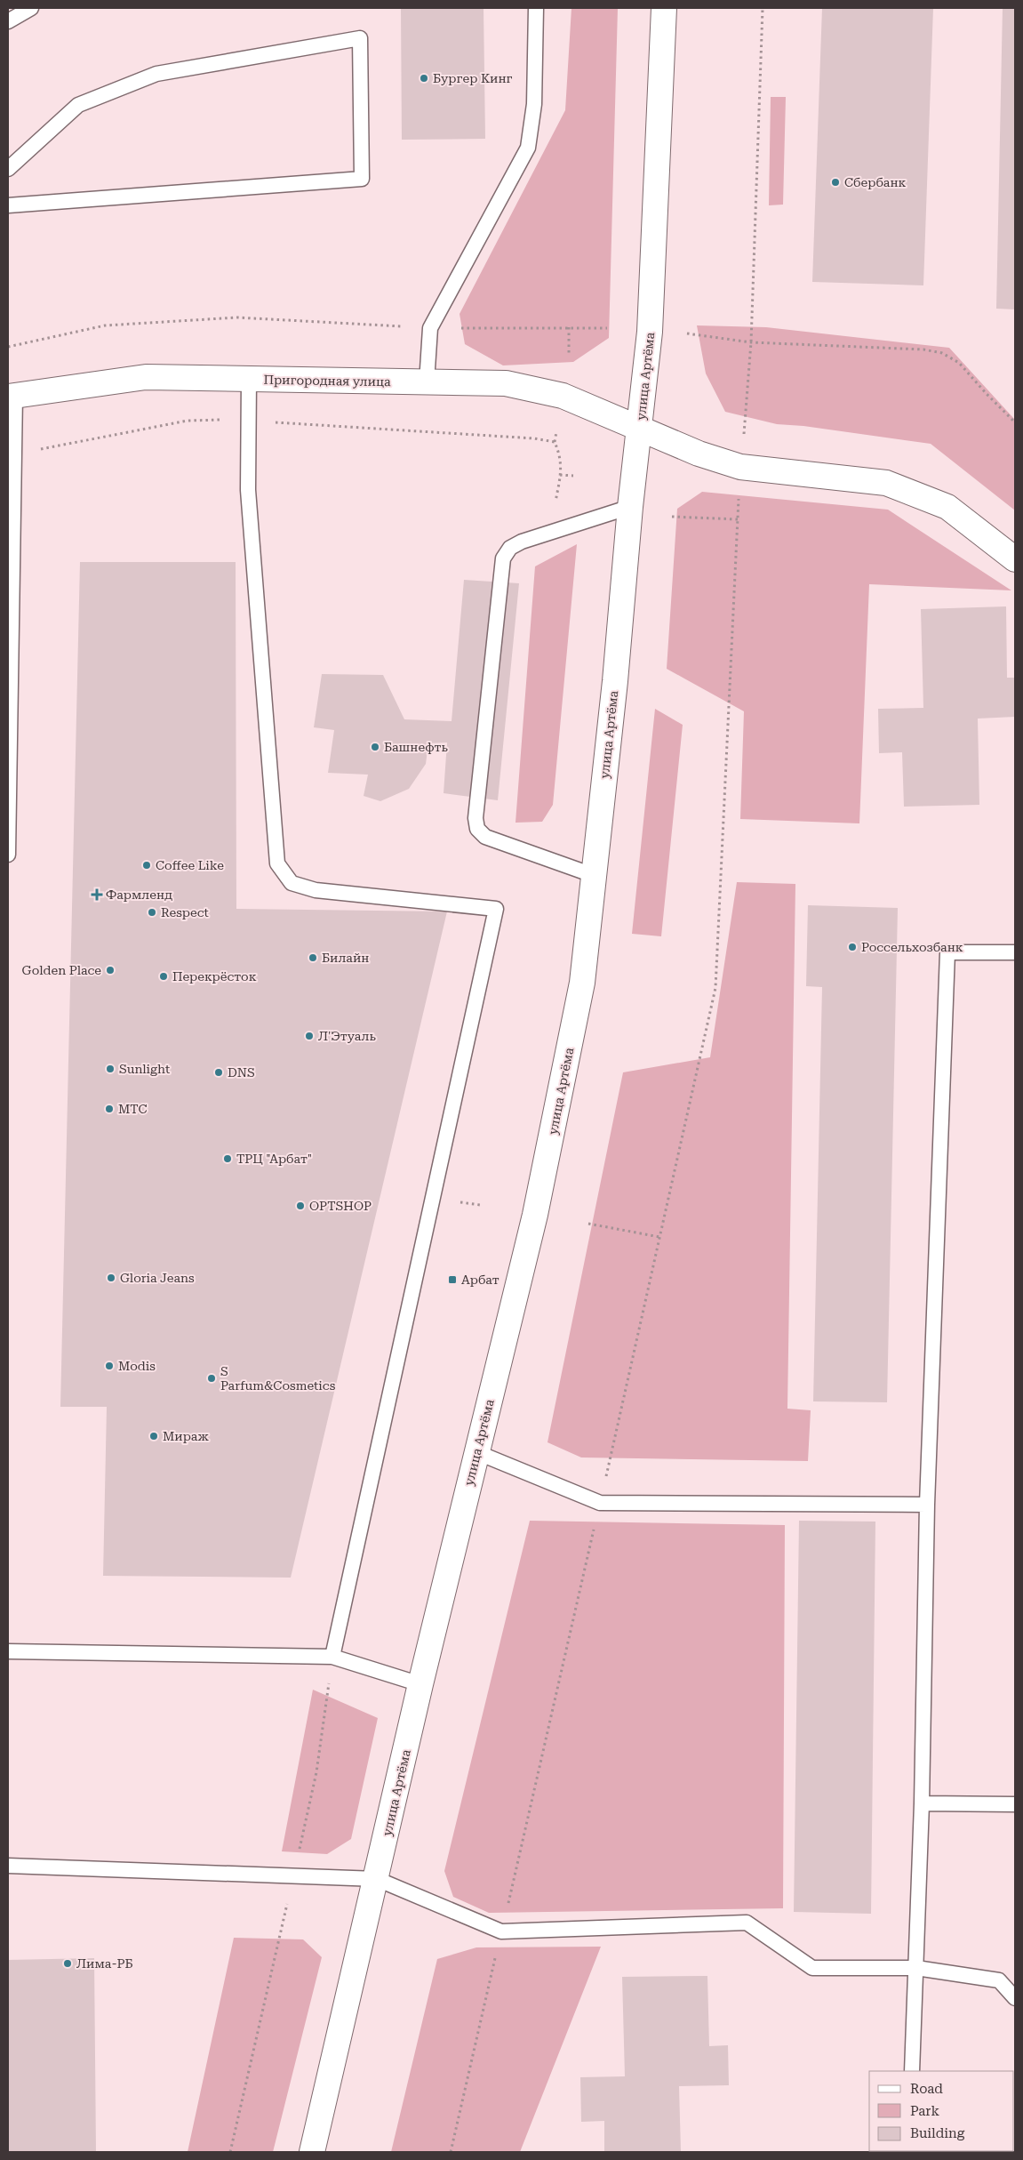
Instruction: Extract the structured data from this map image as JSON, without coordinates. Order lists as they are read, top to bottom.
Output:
{
  "streets": {
    "main road": ["улица Артёма", "Пригородная улица"]
  },
  "crossings": [
    ["улица Артёма", "Пригородная улица"]
  ],
  "places": {
    "other": [
      "Бургер Кинг",
      "Сбербанк",
      "Башнефть",
      "Coffee Like",
      "Respect",
      "Россельхозбанк",
      "Билайн",
      "Golden Place",
      "Перекрёсток",
      "Л'Этуаль",
      "Sunlight",
      "DNS",
      "МТС",
      "ТРЦ \"Арбат\"",
      "OPTSHOP",
      "Gloria Jeans",
      "Modis",
      "S Parfum&Cosmetics",
      "Мираж",
      "Лима-РБ"
    ],
    "health": ["Фармленд"],
    "transit": ["Арбат"]
  },
  "legend": ["Road", "Park", "Building"]
}
